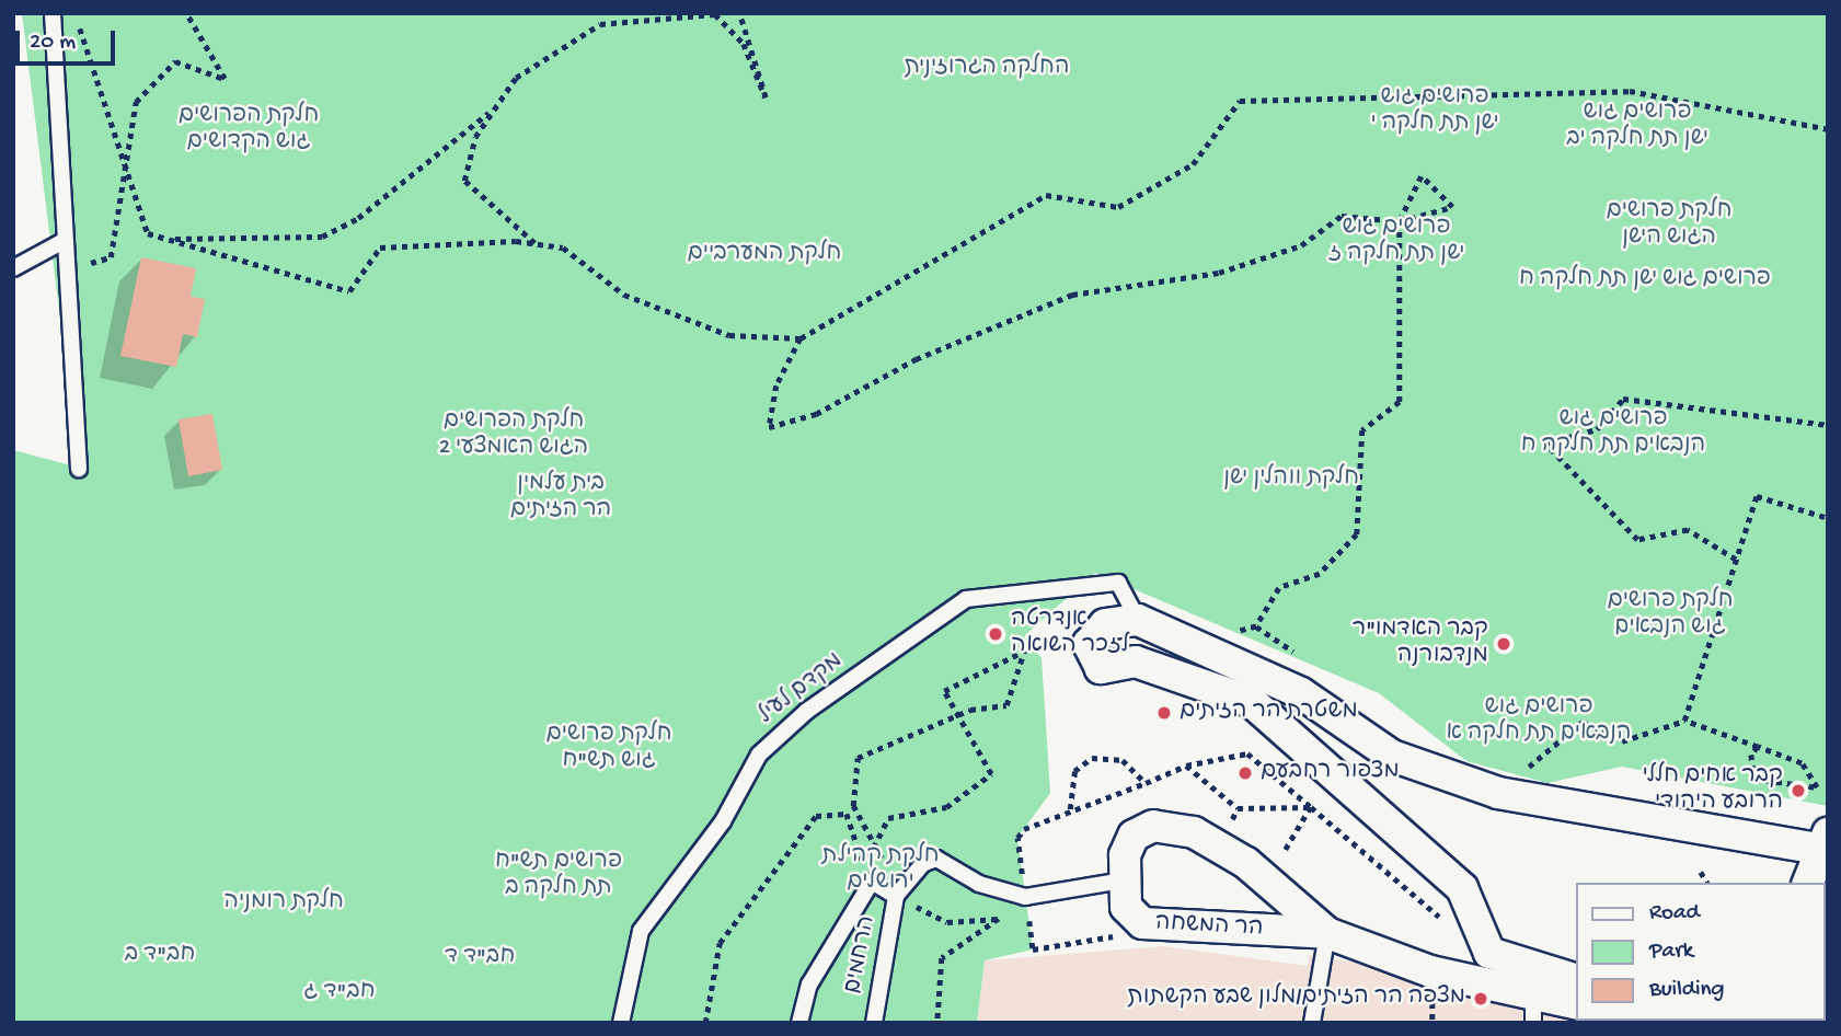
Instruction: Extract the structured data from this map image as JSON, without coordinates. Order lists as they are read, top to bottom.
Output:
{
  "streets": {
    "street": ["הר המשחה"],
    "lane": ["מקדם לעיל", "הרחמים"]
  },
  "parks": [
    "החלקה הגרוזינית",
    "פרושים גוש ישן תת חלקה י",
    "פרושים גוש ישן תת חלקה יב",
    "חלקת הפרושים גוש הקדושים",
    "חלקת פרושים הגוש הישן",
    "פרושים גוש ישן תת חלקה ז",
    "חלקת המערביים",
    "פרושים גוש ישן תת חלקה ח",
    "פרושים גוש הנבאים תת חלקה ח",
    "חלקת הפרושים הגוש האמצעי 2",
    "חלקת ווהלין ישן",
    "בית עלמין הר הזיתים",
    "חלקת פרושים גוש הנבאים",
    "פרושים גוש הנבאים תת חלקה א",
    "חלקת פרושים גוש תש\"ח",
    "חלקת קהילת ירושלים",
    "פרושים תש\"ח תת חלקה ב",
    "חלקת רומניה",
    "חב\"ד ב",
    "חב\"ד ד",
    "חב\"ד ג"
  ],
  "places": [
    "אנדרטה לזכר השואה",
    "קבר האדמו\"ר מנדבורנה",
    "משטרת הר הזיתים",
    "מצפור רחבעם",
    "קבר אחים חללי הרובע היהודי",
    "מצפה הר הזיתים/מלון שבע הקשתות"
  ],
  "legend": ["Road", "Park", "Building"],
  "scale_bar": "20 m"
}
